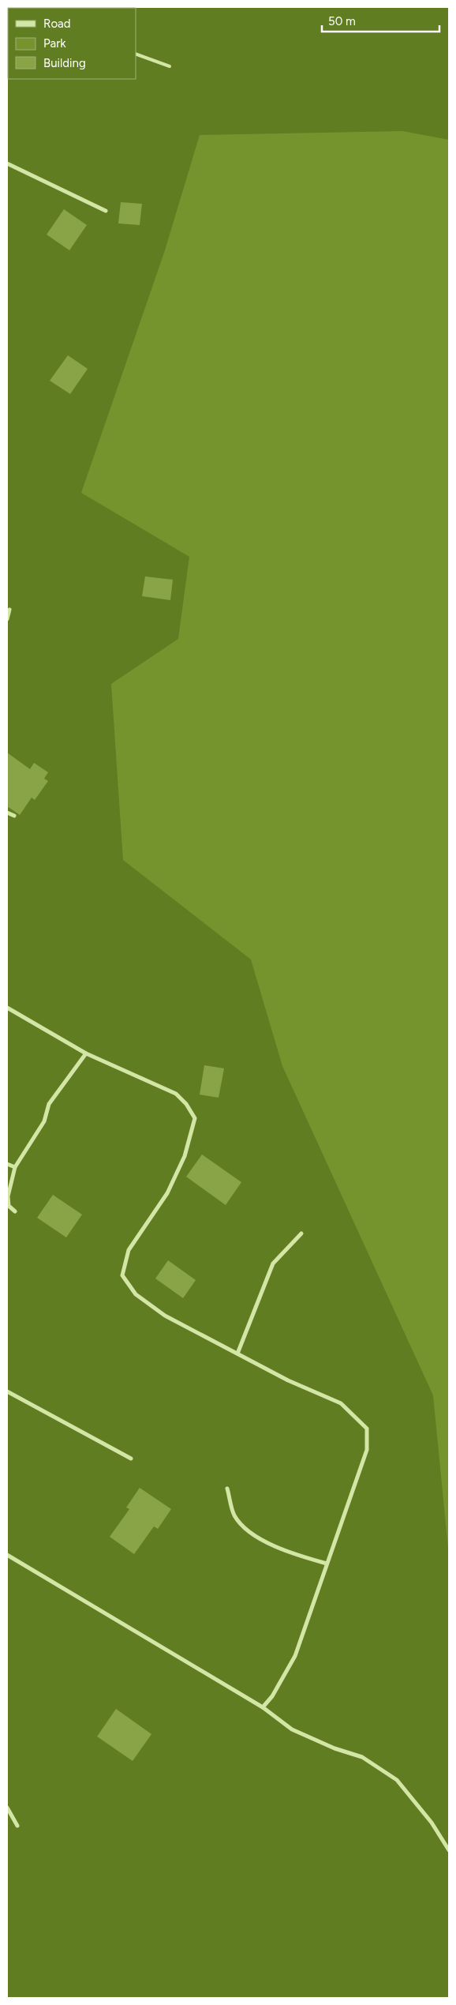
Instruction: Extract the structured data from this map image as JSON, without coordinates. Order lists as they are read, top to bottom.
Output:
{
  "legend": ["Road", "Park", "Building"],
  "scale_bar": "50 m"
}
